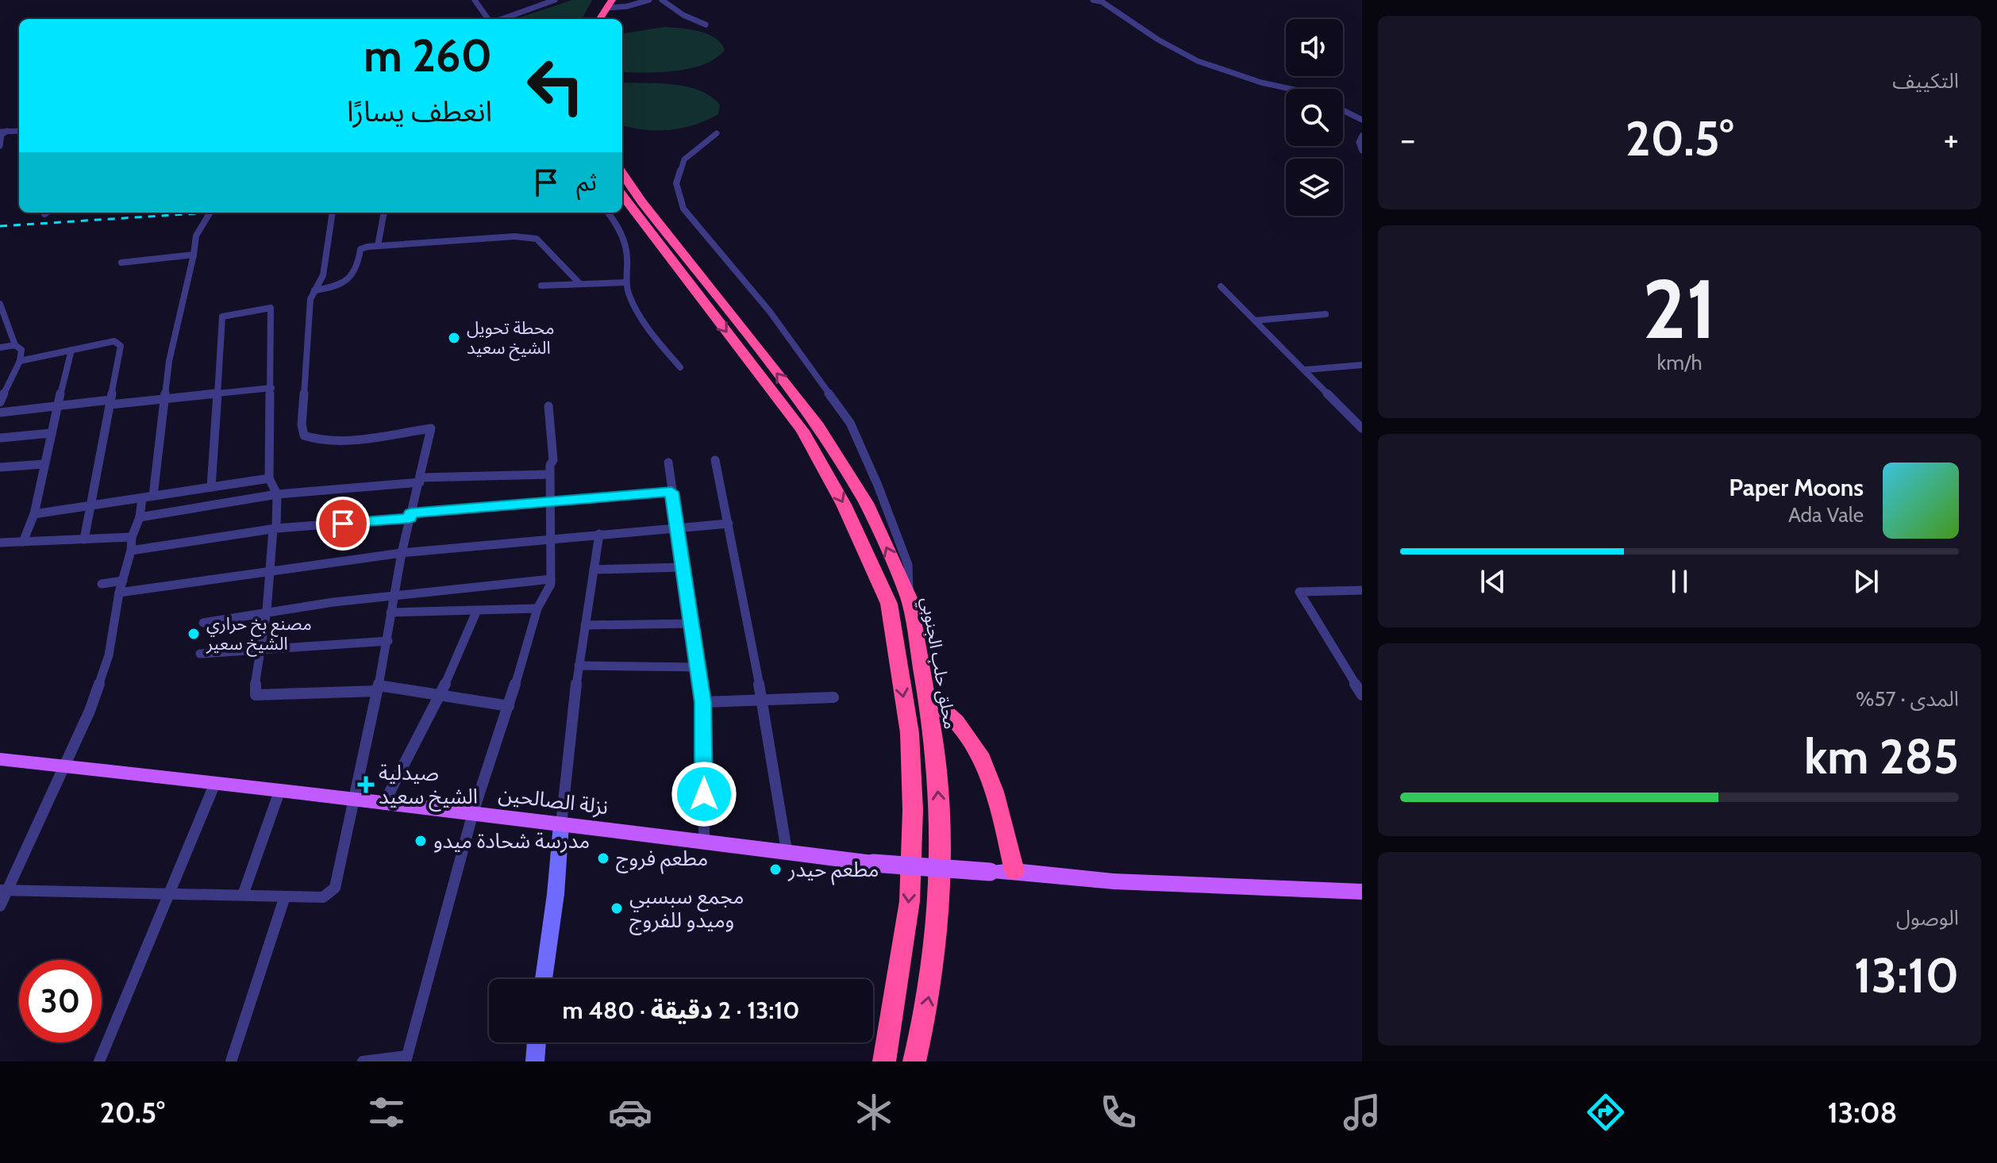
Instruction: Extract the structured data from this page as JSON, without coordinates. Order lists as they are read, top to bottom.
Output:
{
  "streets": {
    "highway": ["محلق حلب الجنوبي"],
    "main road": ["نزلة الصالحين"]
  },
  "places": {
    "other": [
      "محطة تحويل الشيخ سعيد",
      "مصنع بخ حراري الشيخ سعير",
      "مدرسة شحادة ميدو",
      "مطعم فروج",
      "مطعم حيدر",
      "مجمع سبسبي وميدو للفروج"
    ],
    "health": ["صيدلية الشيخ سعيد"]
  },
  "page": {
    "tile": [
      "التكييف",
      ["21", "km/h"],
      ["المدى · 57%", "285 km"],
      ["الوصول", "13:10"]
    ],
    "turn": ["260 m", "انعطف يسارًا"],
    "heat": ["−", "20.5°", "+"],
    "then": "ثم",
    "song": ["Paper Moons", "Ada Vale"],
    "limit": "30",
    "trip": "13:10 · 2 دقيقة · 480 m",
    "tabs": ["13:08", "20.5°"]
  }
}
